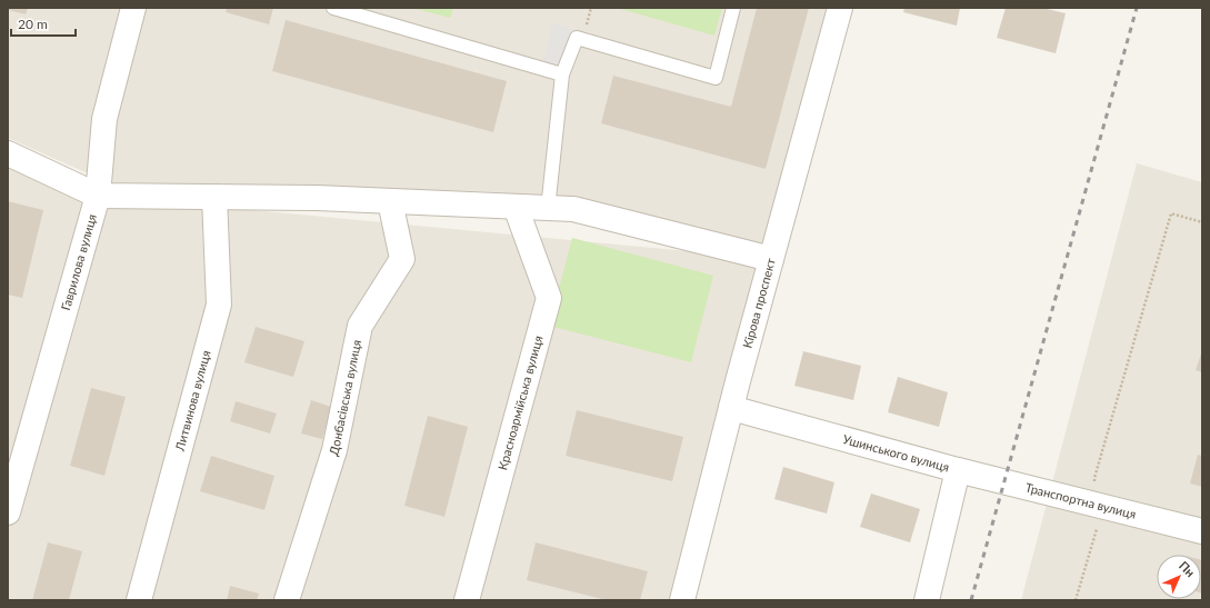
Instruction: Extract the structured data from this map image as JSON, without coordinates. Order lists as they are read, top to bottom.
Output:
{
  "streets": {
    "street": [
      "Гаврилова вулиця",
      "Кірова проспект",
      "Донбасівська вулиця",
      "Литвинова вулиця",
      "Красноармійська вулиця",
      "Ушинського вулиця",
      "Транспортна вулиця"
    ]
  },
  "crossings": [
    ["Кірова проспект", "Ушинського вулиця"],
    ["Ушинського вулиця", "Транспортна вулиця"]
  ],
  "scale_bar": "20 m",
  "north": "top right"
}
